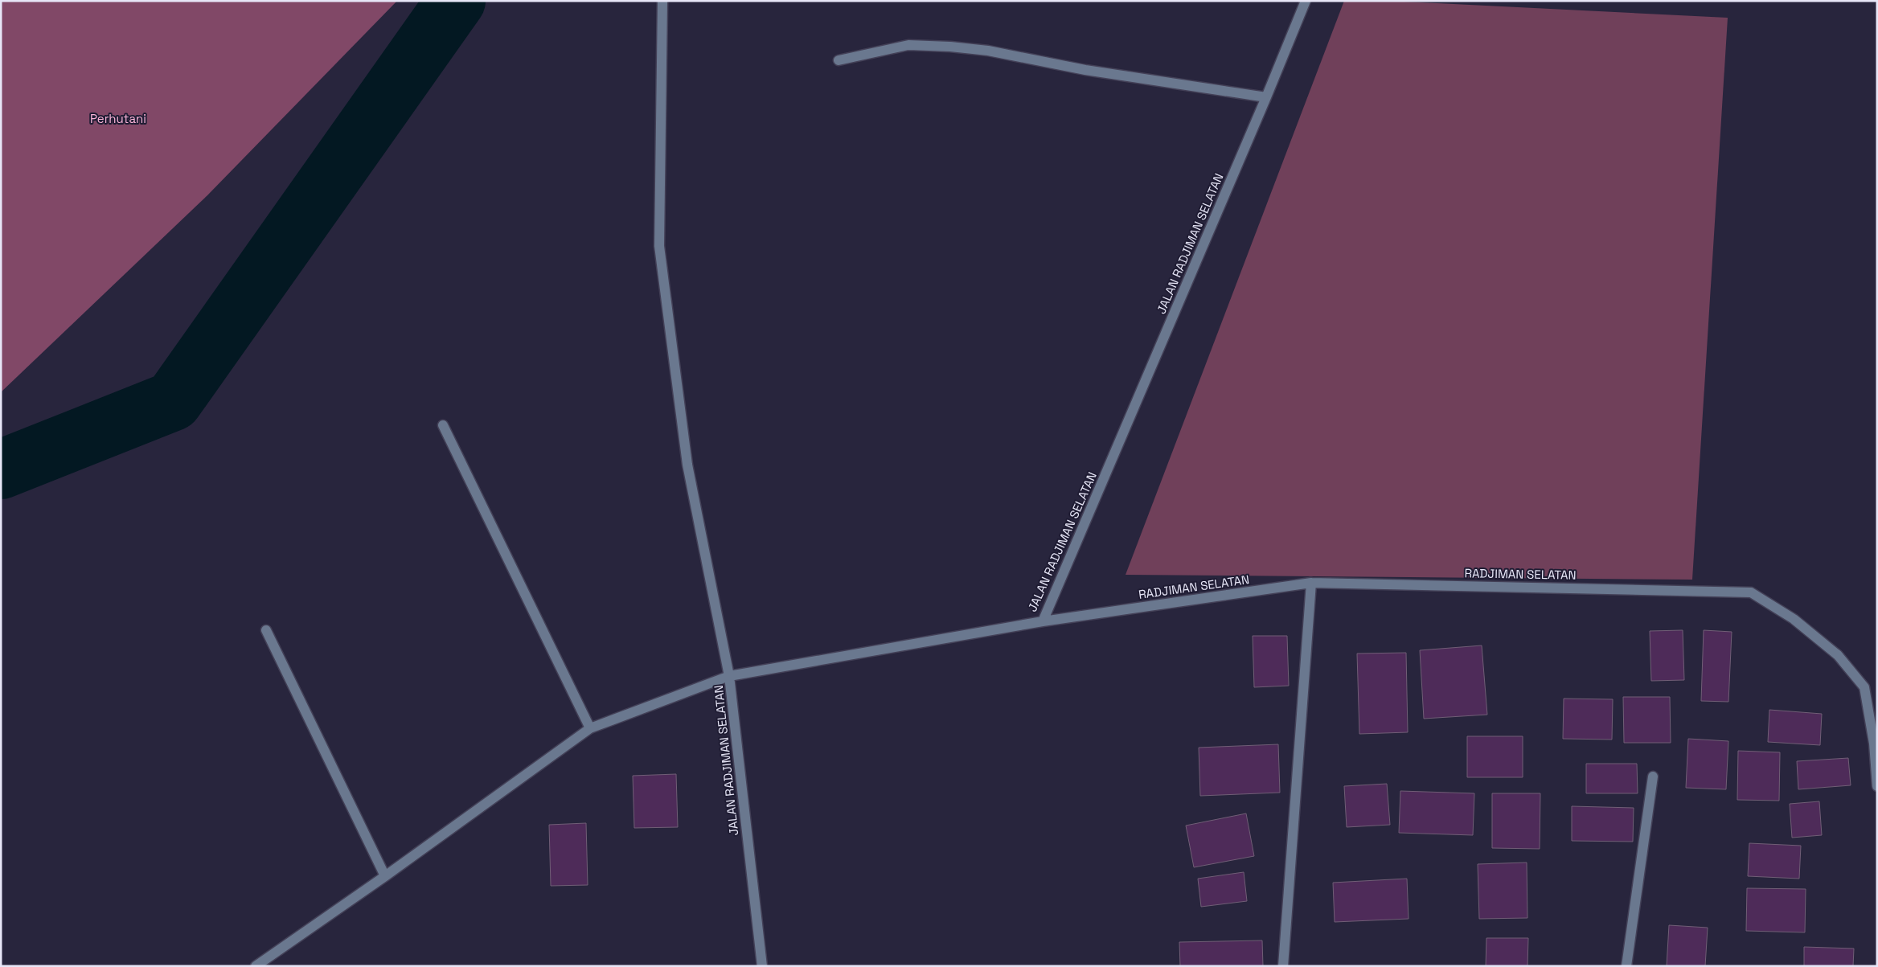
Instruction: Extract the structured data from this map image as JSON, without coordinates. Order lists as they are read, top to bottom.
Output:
{
  "streets": {
    "street": ["JALAN RADJIMAN SELATAN", "RADJIMAN SELATAN"]
  },
  "crossings": [
    ["JALAN RADJIMAN SELATAN", "RADJIMAN SELATAN"]
  ],
  "parks": ["Perhutani"]
}
